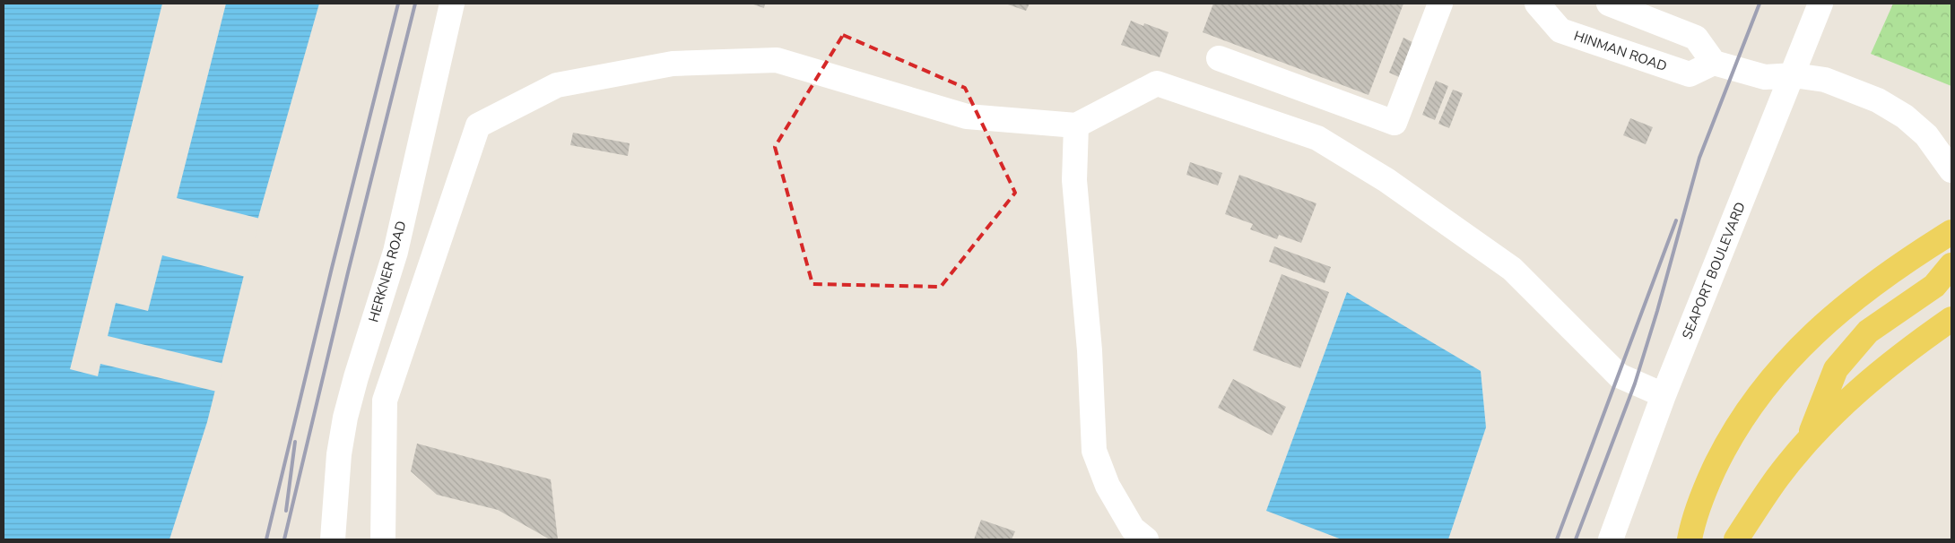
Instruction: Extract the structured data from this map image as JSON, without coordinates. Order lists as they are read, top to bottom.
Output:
{
  "streets": {
    "street": ["HINMAN ROAD", "SEAPORT BOULEVARD", "HERKNER ROAD"]
  }
}
